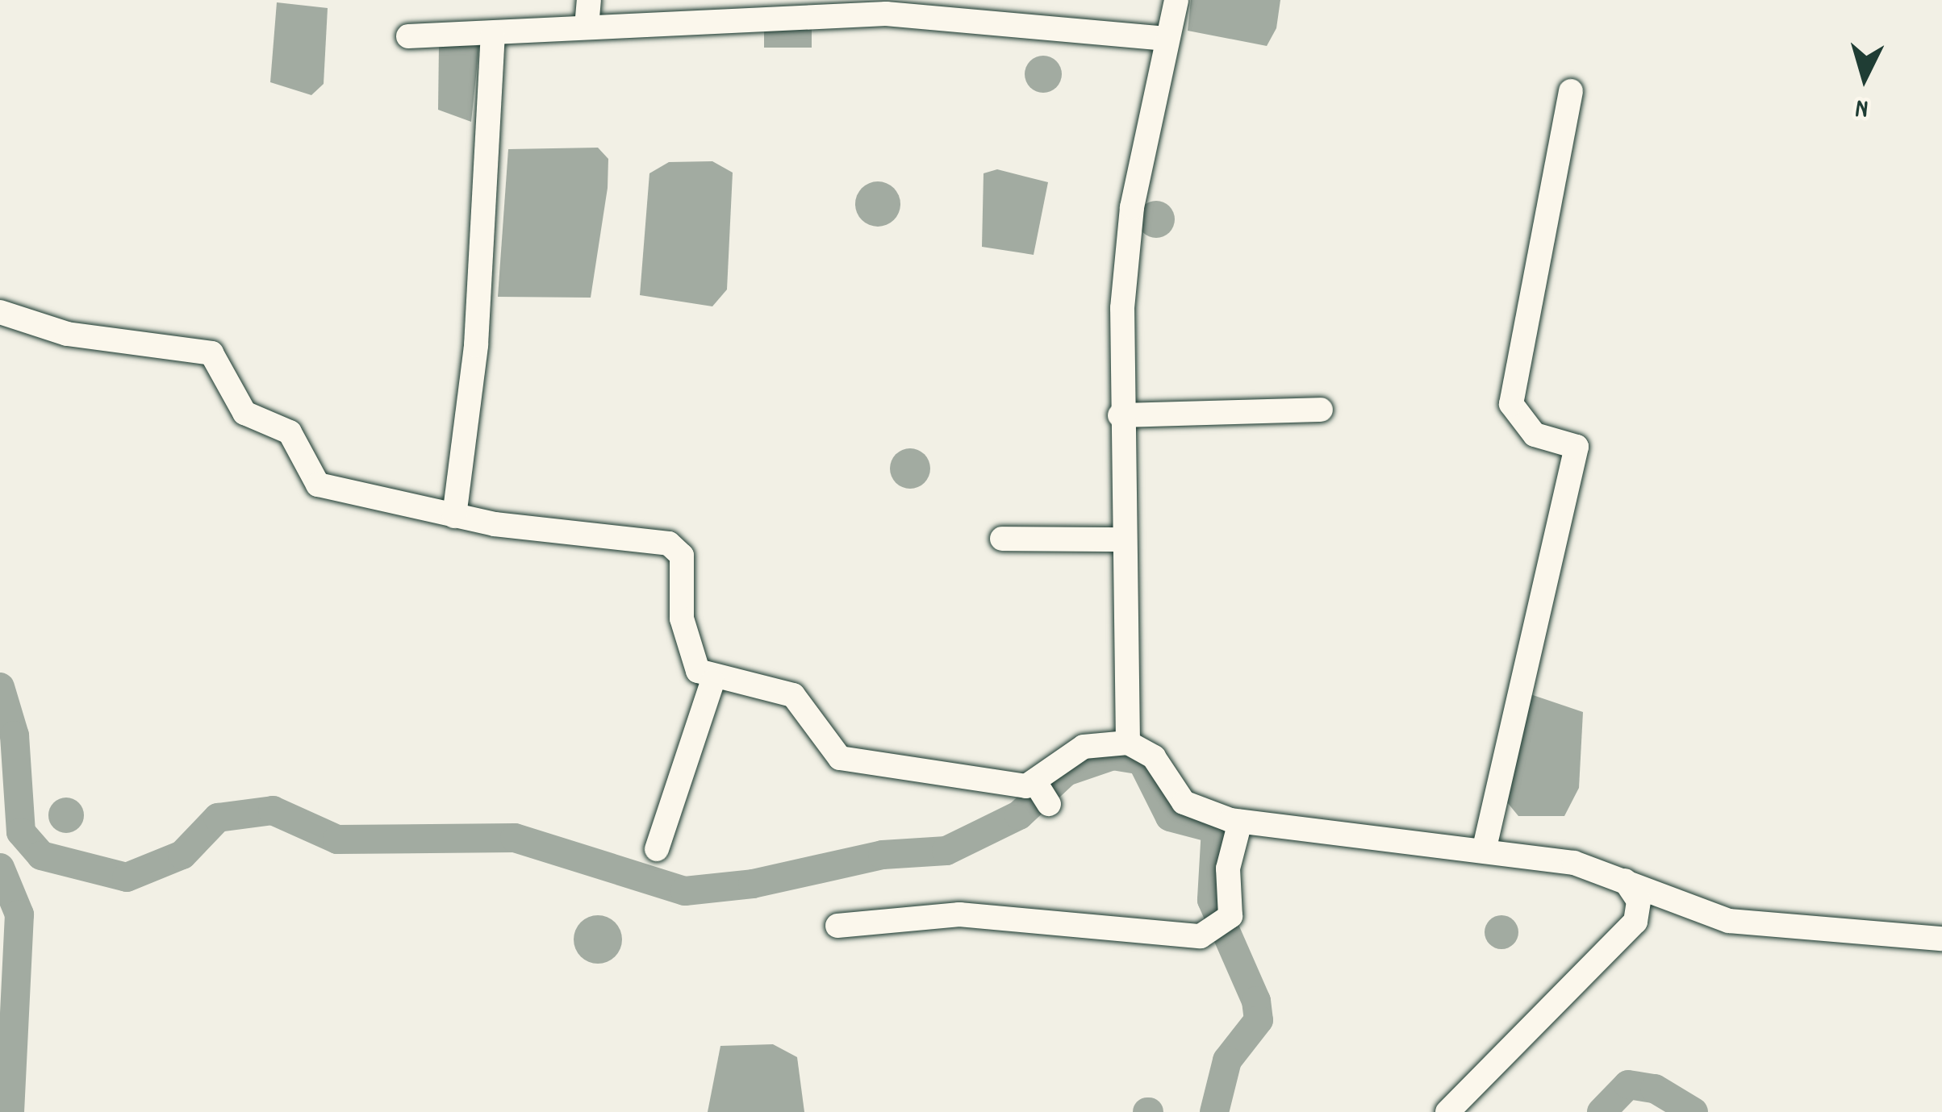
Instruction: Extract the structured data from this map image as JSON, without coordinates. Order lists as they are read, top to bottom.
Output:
{
  "north": "bottom"
}
